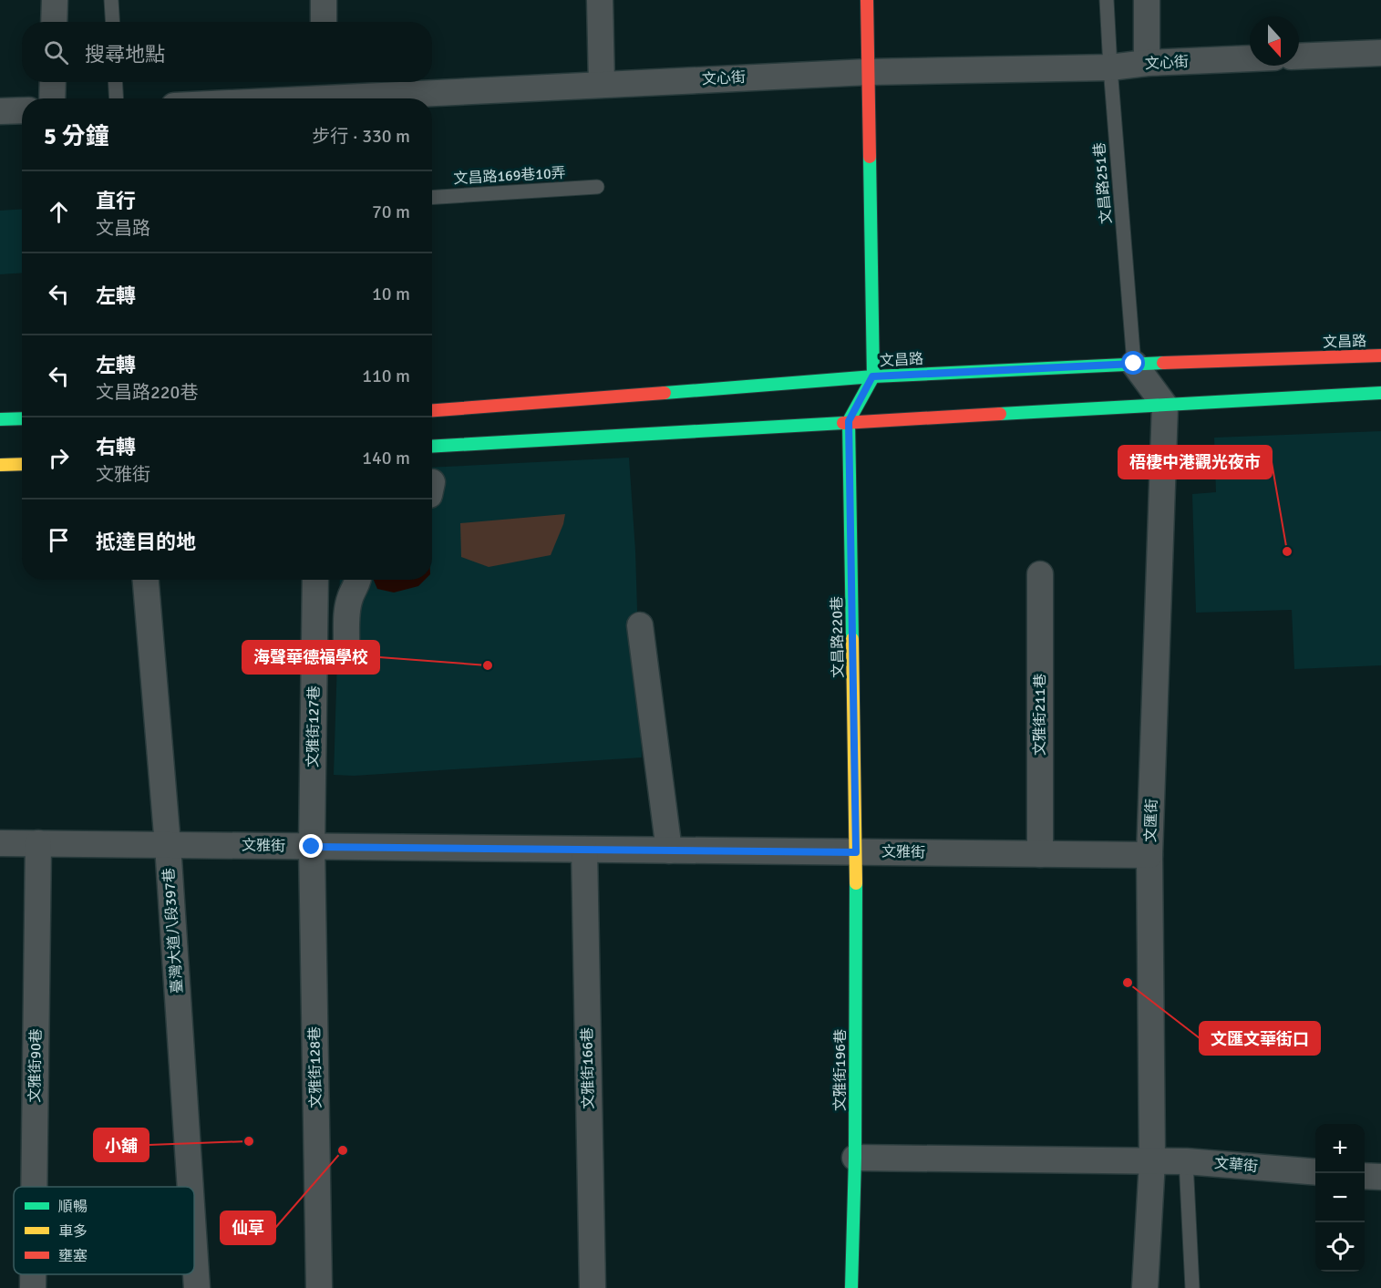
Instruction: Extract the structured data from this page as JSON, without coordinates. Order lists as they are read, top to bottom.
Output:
{
  "streets": {
    "street": [
      "文心街",
      "文昌路",
      "文昌路220巷",
      "文雅街211巷",
      "文雅街127巷",
      "文匯街",
      "文雅街",
      "臺灣大道八段397巷",
      "文雅街90巷",
      "文雅街128巷",
      "文雅街166巷",
      "文雅街196巷",
      "文華街"
    ],
    "lane": ["文昌路169巷10弄", "文昌路251巷"]
  },
  "crossings": [
    ["文心街", "文昌路251巷"],
    ["文昌路251巷", "文昌路"],
    ["文昌路220巷", "文雅街"],
    ["文昌路220巷", "文雅街196巷"],
    ["文雅街211巷", "文雅街"],
    ["文雅街127巷", "文雅街"],
    ["文雅街127巷", "文雅街128巷"],
    ["文匯街", "文雅街"],
    ["文匯街", "文華街"],
    ["文雅街", "臺灣大道八段397巷"],
    ["文雅街", "文雅街90巷"],
    ["文雅街", "文雅街128巷"],
    ["文雅街", "文雅街166巷"],
    ["文雅街", "文雅街196巷"],
    ["文雅街196巷", "文華街"]
  ],
  "places": [
    "梧棲中港觀光夜市",
    "海聲華德福學校",
    "文匯文華街口",
    "小舖",
    "仙草"
  ],
  "legend": ["順暢", "車多", "壅塞"],
  "north": "bottom",
  "page": {
    "search": "搜尋地點",
    "heading": ["5 分鐘", "步行 · 330 m"],
    "list": [
      ["直行", "文昌路", "70 m"],
      ["左轉", "10 m"],
      ["左轉", "文昌路220巷", "110 m"],
      ["右轉", "文雅街", "140 m"],
      "抵達目的地"
    ],
    "map_buttons": ["+", "−"]
  }
}
